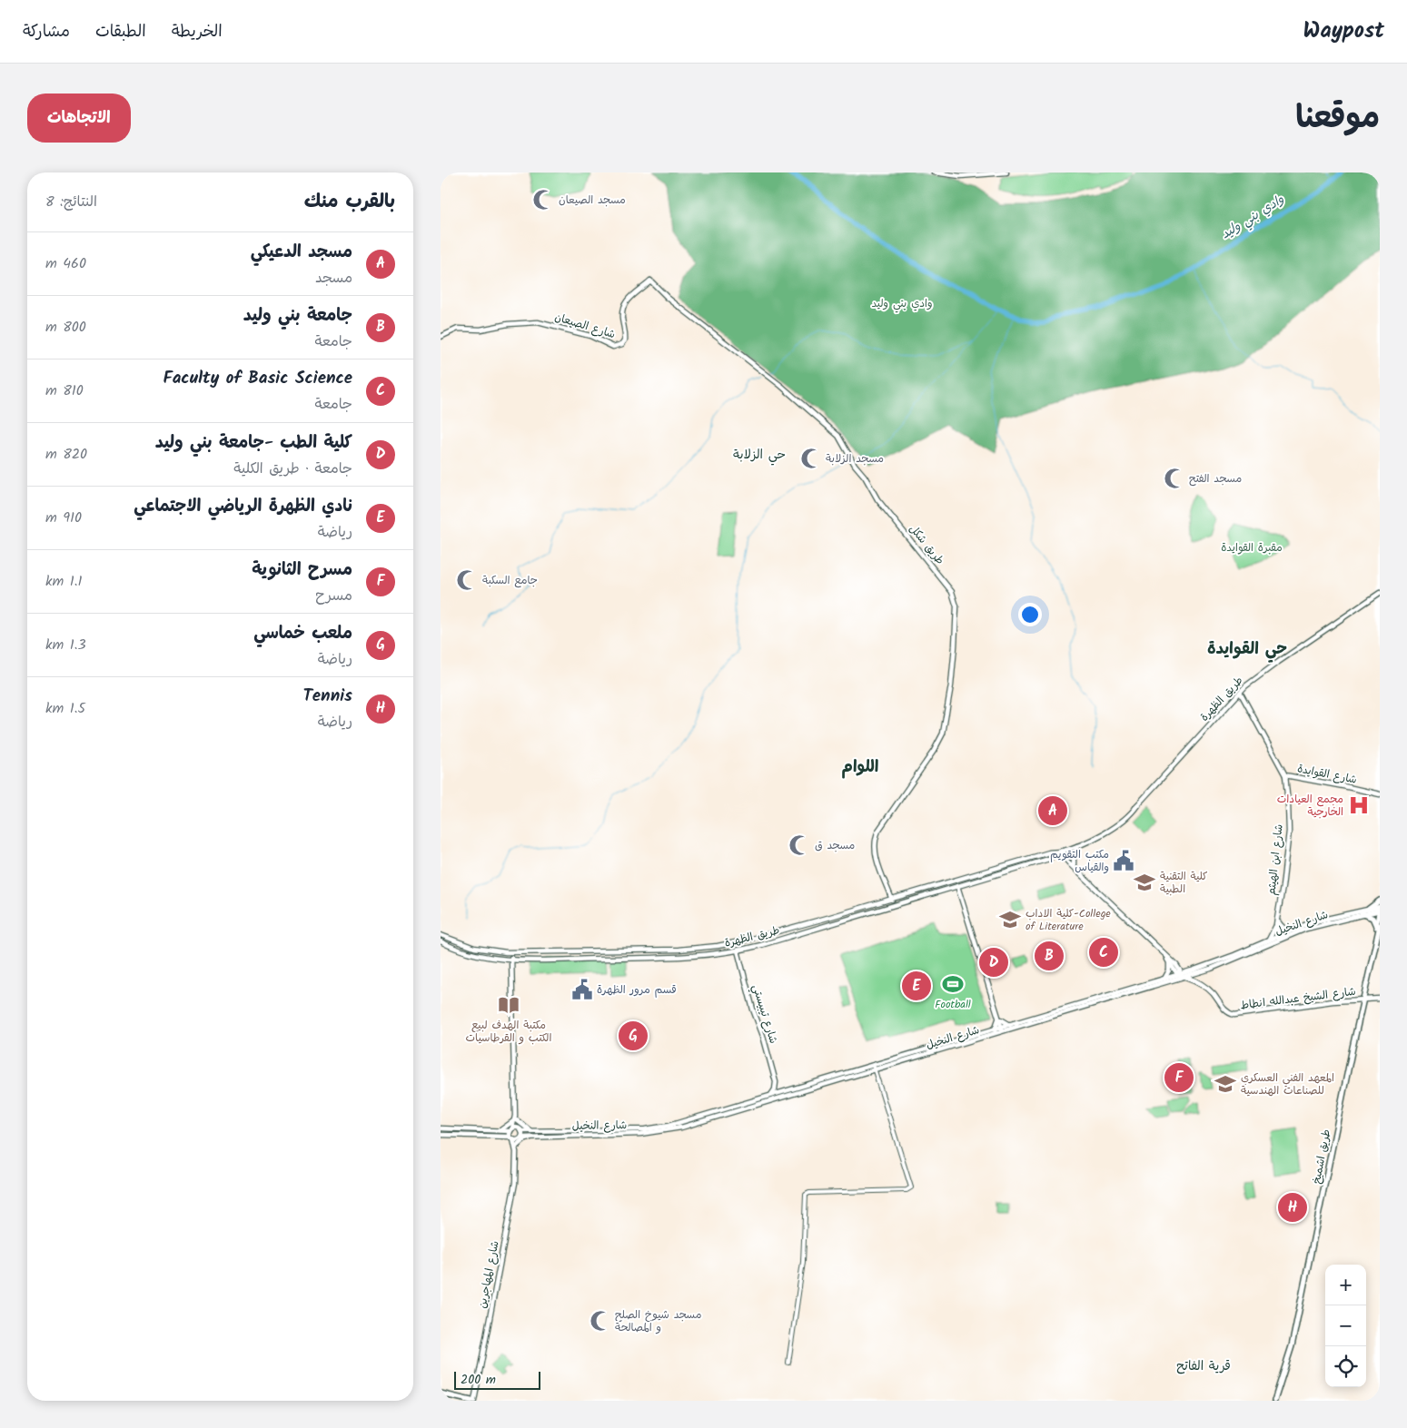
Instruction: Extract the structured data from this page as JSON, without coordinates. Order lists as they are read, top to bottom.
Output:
{
  "streets": {
    "highway": ["طريق اشميخ"],
    "main road": [
      "شارع الصيعان",
      "طريق شكل",
      "طريق الظهرة",
      "شارع القوايدة",
      "شارع ابن الهيثم",
      "شارع النخيل",
      "شارع الشيخ عبدالله انطاط",
      "شارع تيبيستي",
      "شارع المهاجرين"
    ]
  },
  "crossings": [
    ["شارع الصيعان", "طريق شكل"],
    ["طريق شكل", "طريق الظهرة"],
    ["طريق الظهرة", "شارع القوايدة"],
    ["طريق الظهرة", "شارع الشيخ عبدالله انطاط"],
    ["طريق الظهرة", "شارع تيبيستي"],
    ["شارع القوايدة", "شارع ابن الهيثم"],
    ["شارع النخيل", "شارع الشيخ عبدالله انطاط"],
    ["شارع النخيل", "طريق اشميخ"],
    ["شارع النخيل", "شارع المهاجرين"],
    ["شارع الشيخ عبدالله انطاط", "طريق اشميخ"]
  ],
  "districts": [
    "حي الزلابة",
    "حي القوايدة",
    "اللوام",
    "قرية الفاتح"
  ],
  "water": ["وادي بني وليد"],
  "parks": ["وادي بني وليد", "مقبرة القوايدة"],
  "places": {
    "mosque": [
      "مسجد الصيعان",
      "مسجد الزلابة",
      "مسجد الفتح",
      "جامع السكبة",
      "مسجد ق",
      "مسجد شيوخ الصلح و المصالحة"
    ],
    "hospital": ["مجمع العيادات الخارجية"],
    "public building": ["مكتب التقويم والقياس", "قسم مرور الظهرة"],
    "school or university": ["كلية التقنية الطبية", "كلية الاداب-College of Literature", "المعهد الفني العسكري للصناعات الهندسية"],
    "sports": ["Football"],
    "library": ["مكتبة الهدف لبيع الكتب و القرطاسيات"]
  },
  "scale_bar": "200 m",
  "page": {
    "header": "Waypost",
    "nav": ["الخريطة", "الطبقات", "مشاركة"],
    "title": "موقعنا",
    "buttons": "الاتجاهات",
    "heading": ["بالقرب منك", "النتائج: 8"],
    "list": [
      {
        "mark": "A",
        "name": "مسجد الدعيكي",
        "note": "مسجد",
        "value": "460 m"
      },
      {
        "mark": "B",
        "name": "جامعة بني وليد",
        "note": "جامعة",
        "value": "800 m"
      },
      {
        "mark": "C",
        "name": "Faculty of Basic Science",
        "note": "جامعة",
        "value": "810 m"
      },
      {
        "mark": "D",
        "name": "كلية الطب -جامعة بني وليد",
        "note": "جامعة · طريق الكلية",
        "value": "820 m"
      },
      {
        "mark": "E",
        "name": "نادي الظهرة الرياضي الاجتماعي",
        "note": "رياضة",
        "value": "910 m"
      },
      {
        "mark": "F",
        "name": "مسرح الثانوية",
        "note": "مسرح",
        "value": "1.1 km"
      },
      {
        "mark": "G",
        "name": "ملعب خماسي",
        "note": "رياضة",
        "value": "1.3 km"
      },
      {
        "mark": "H",
        "name": "Tennis",
        "note": "رياضة",
        "value": "1.5 km"
      }
    ],
    "pins": [
      "A",
      "C",
      "B",
      "D",
      "E",
      "G",
      "F",
      "H"
    ],
    "map_buttons": ["+", "−"],
    "scale": "200 m"
  }
}
